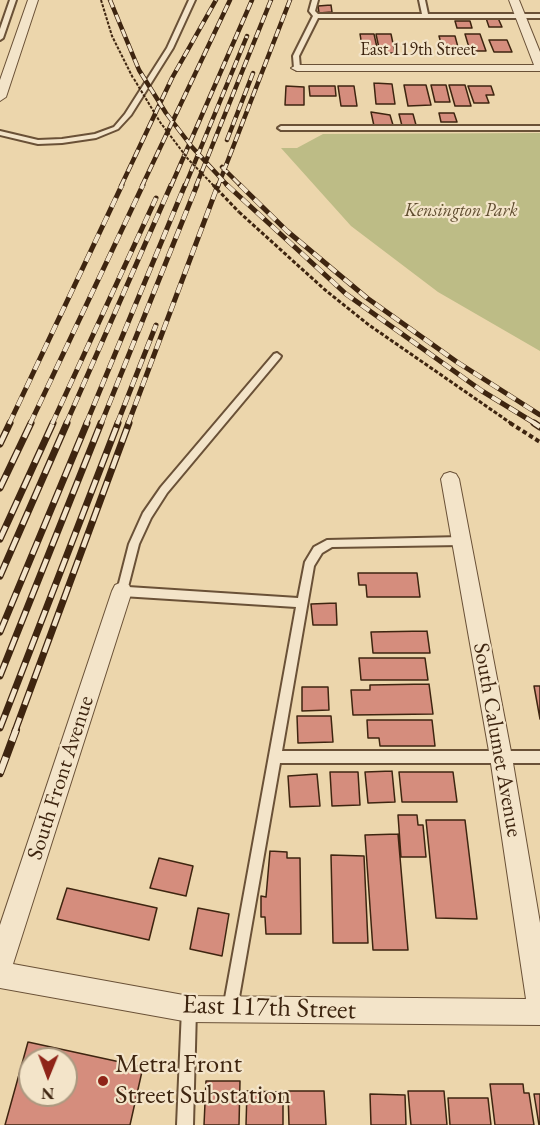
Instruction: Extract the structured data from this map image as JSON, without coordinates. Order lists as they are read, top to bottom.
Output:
{
  "streets": {
    "street": [
      "East 119th Street",
      "South Calumet Avenue",
      "South Front Avenue",
      "East 117th Street"
    ]
  },
  "parks": ["Kensington Park"],
  "places": ["Metra Front Street Substation"],
  "north": "bottom"
}
